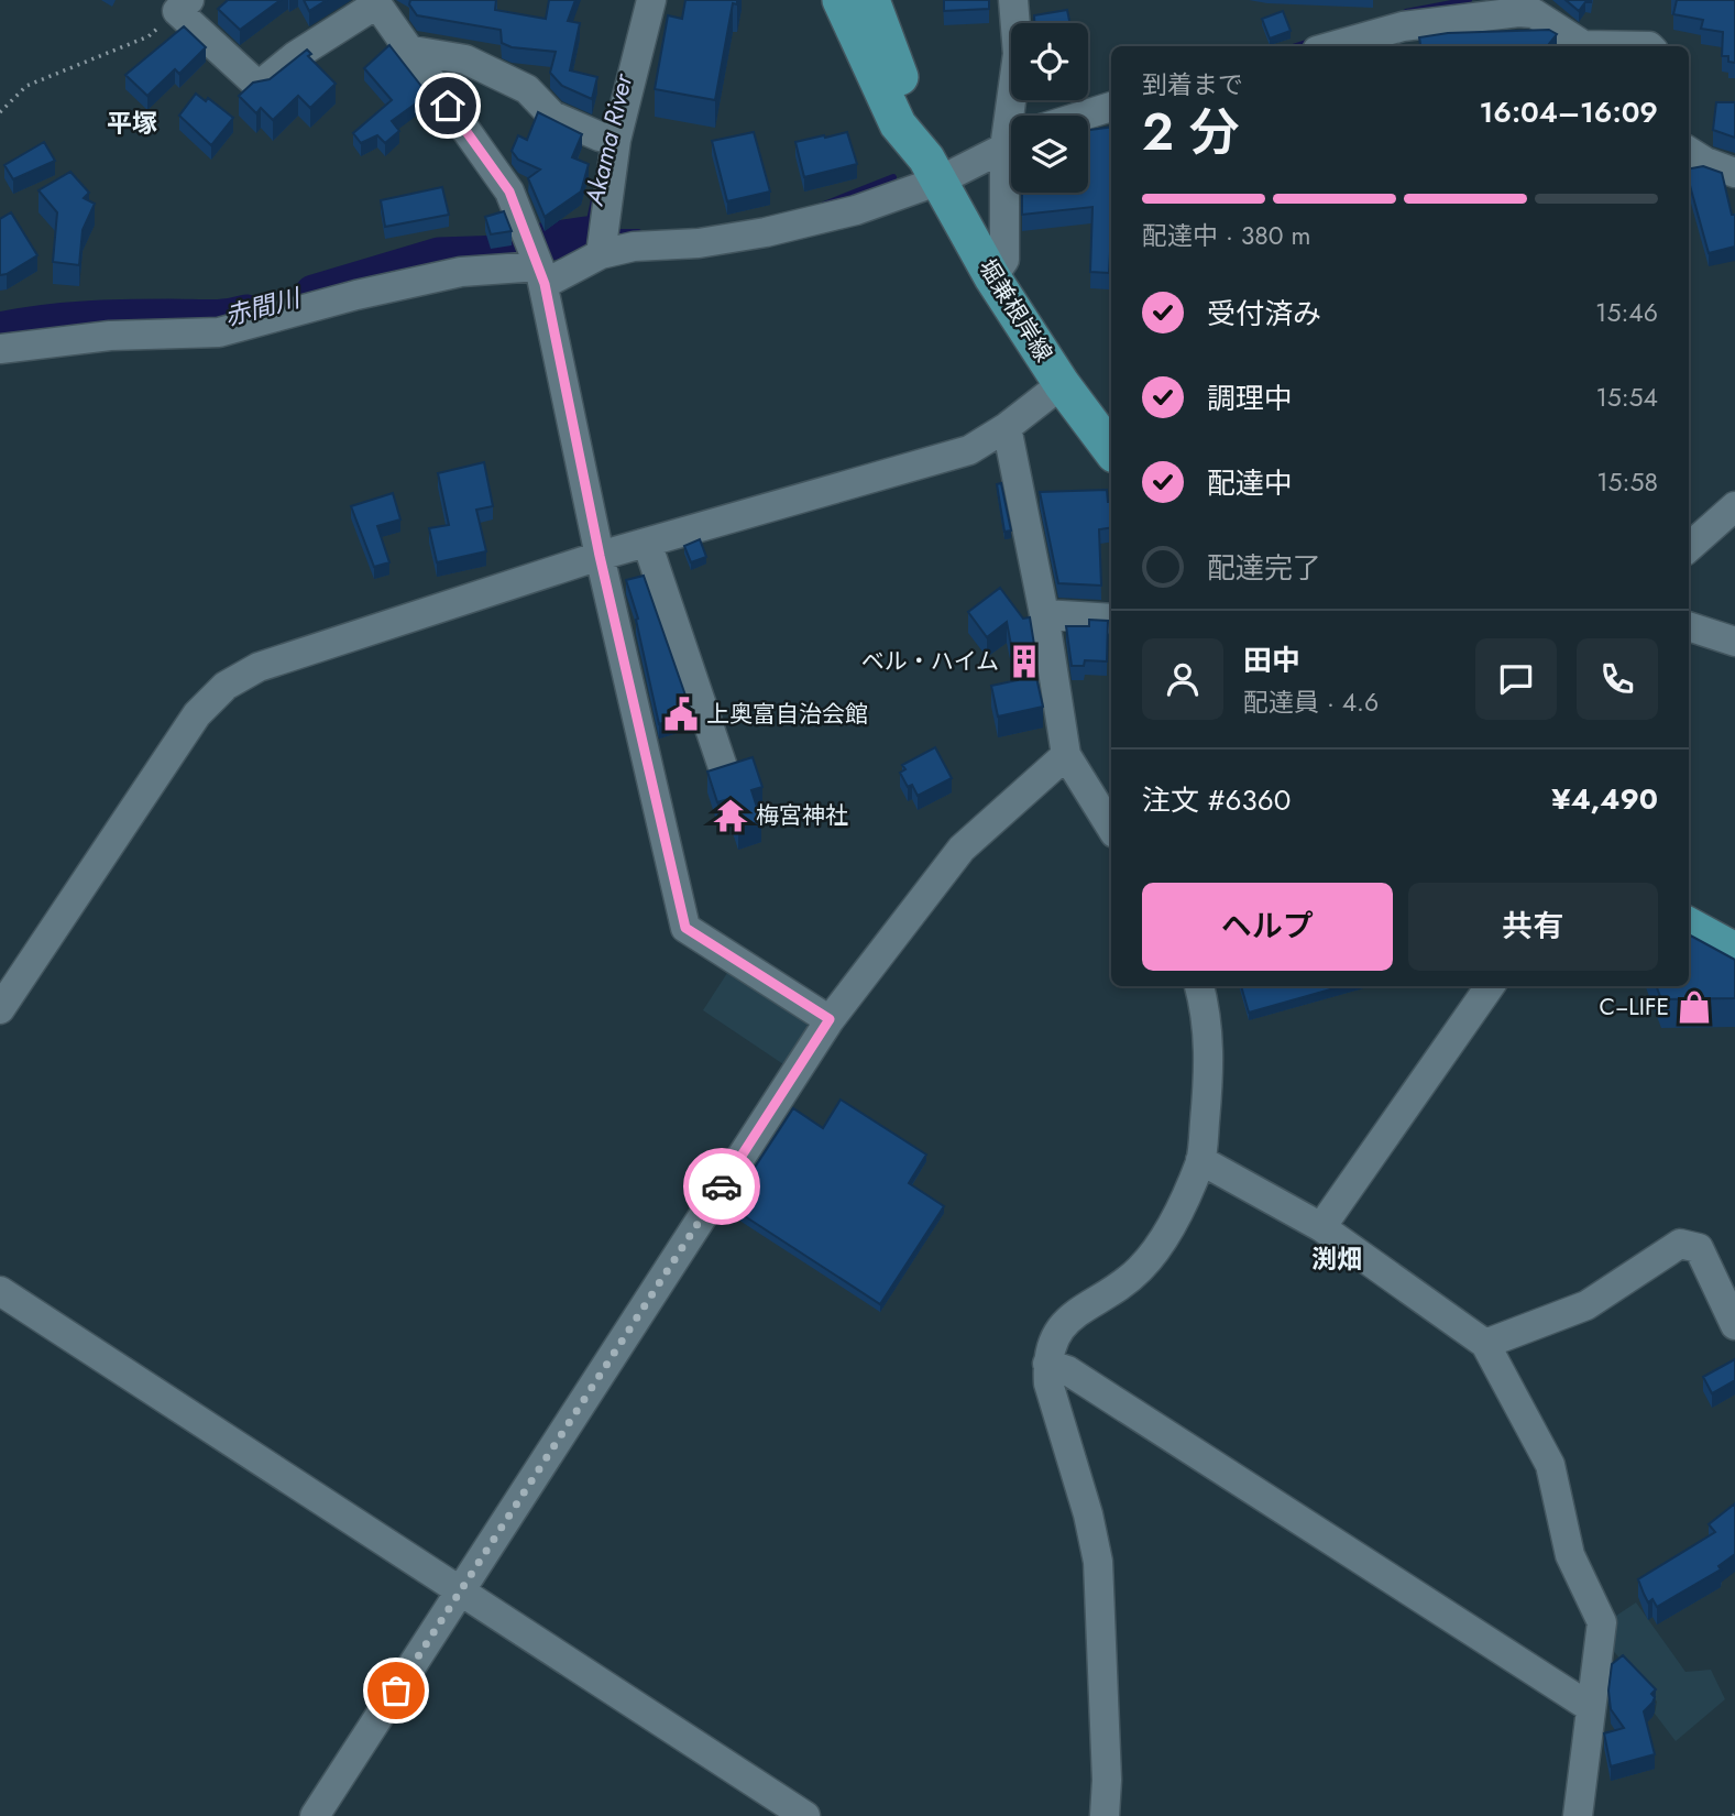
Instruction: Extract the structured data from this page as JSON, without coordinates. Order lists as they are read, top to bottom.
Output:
{
  "streets": {
    "main road": ["堀兼根岸線"]
  },
  "districts": ["平塚", "渕畑"],
  "water": ["Akama River", "赤間川"],
  "places": {
    "building": ["ベル・ハイム"],
    "public building": ["上奥富自治会館"],
    "temple": ["梅宮神社"],
    "shop": ["C−LIFE"]
  },
  "page": {
    "heading": ["2 分", "到着まで", "16:04–16:09"],
    "panel": [
      "田中",
      "配達員 · 4.6",
      "注文 #6360",
      "¥4,490"
    ],
    "bar": "配達中 · 380 m",
    "list": [
      ["受付済み", "15:46"],
      ["調理中", "15:54"],
      ["配達中", "15:58"],
      "配達完了"
    ],
    "buttons": ["ヘルプ", "共有"]
  }
}
